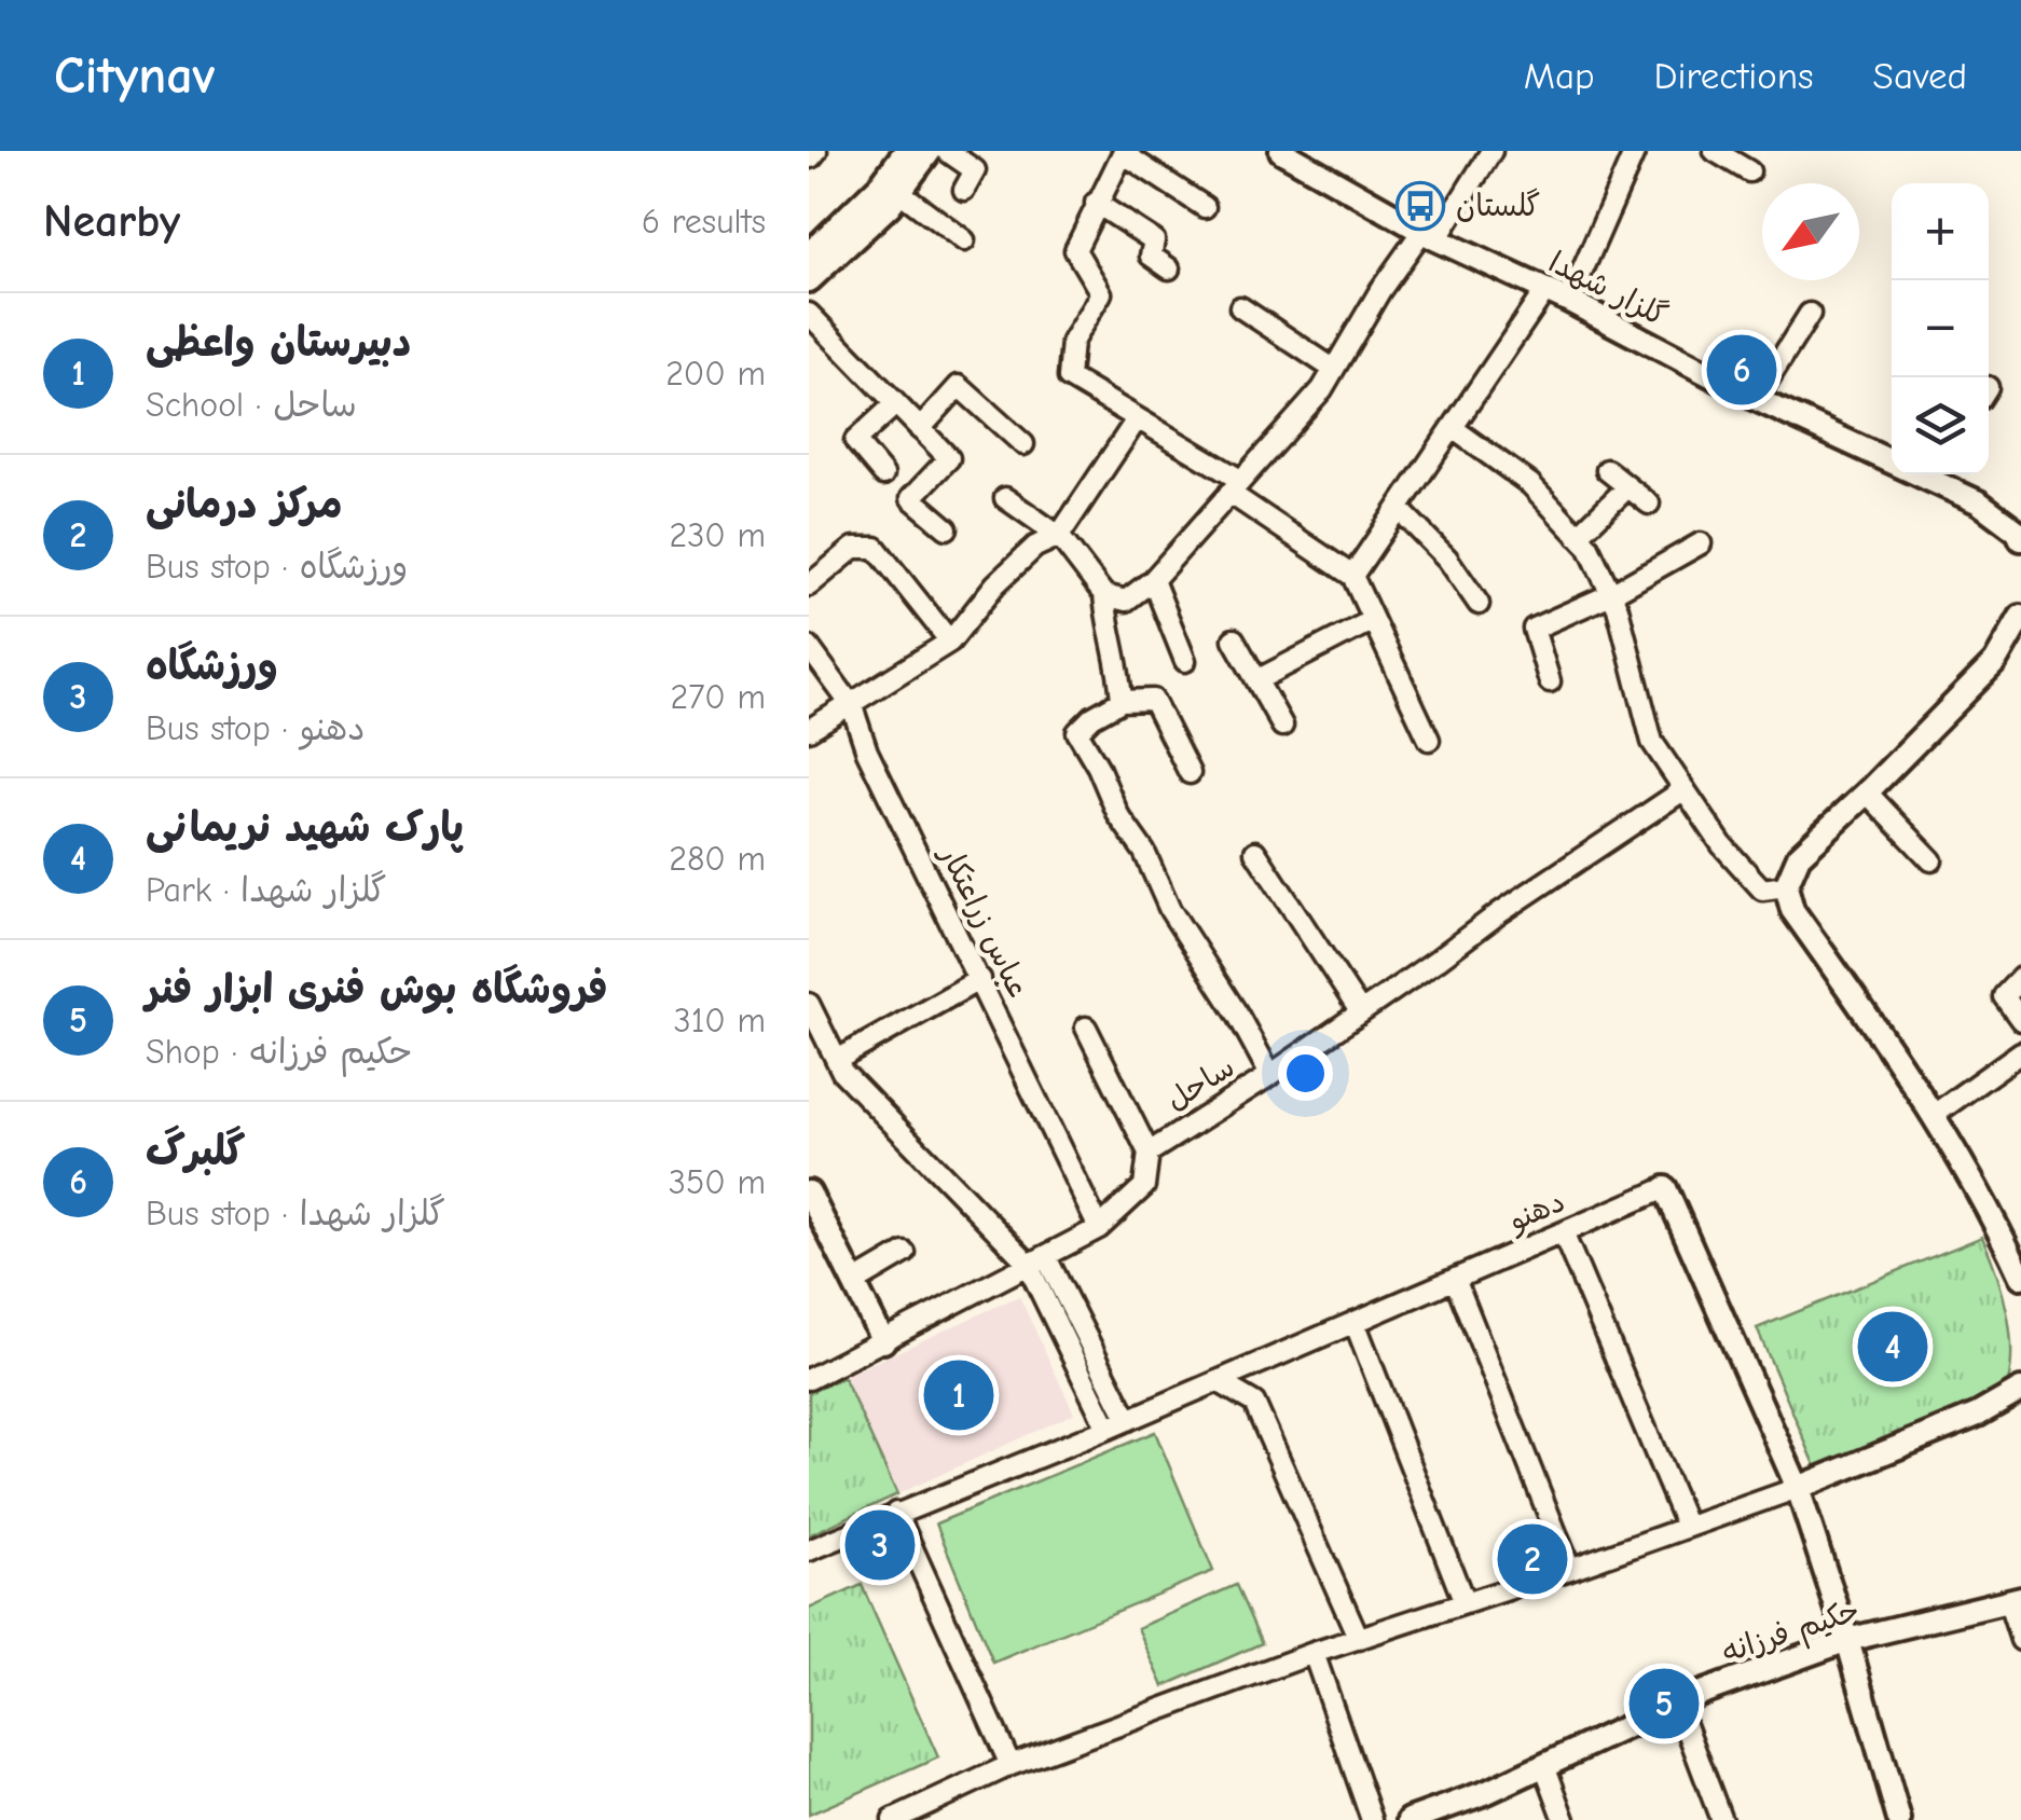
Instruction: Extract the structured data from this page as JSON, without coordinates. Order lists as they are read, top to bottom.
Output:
{
  "streets": {
    "street": [
      "گلزار شهدا",
      "عباس زراعتکار",
      "ساحل",
      "دهنو",
      "حکیم فرزانه"
    ]
  },
  "crossings": [
    ["دهنو", "حکیم فرزانه"]
  ],
  "places": {
    "bus stop": ["گلستان"]
  },
  "north": "bottom left",
  "page": {
    "header": "Citynav",
    "nav": ["Map", "Directions", "Saved"],
    "heading": ["Nearby", "6 results"],
    "map_buttons": ["+", "−"],
    "list": [
      {
        "mark": "1",
        "name": "دبیرستان واعظی",
        "note": "School · ساحل",
        "value": "200 m"
      },
      {
        "mark": "2",
        "name": "مرکز درمانی",
        "note": "Bus stop · ورزشگاه",
        "value": "230 m"
      },
      {
        "mark": "3",
        "name": "ورزشگاه",
        "note": "Bus stop · دهنو",
        "value": "270 m"
      },
      {
        "mark": "4",
        "name": "پارک شهید نریمانی",
        "note": "Park · گلزار شهدا",
        "value": "280 m"
      },
      {
        "mark": "5",
        "name": "فروشگاه بوش فنری ابزار فنر",
        "note": "Shop · حکیم فرزانه",
        "value": "310 m"
      },
      {
        "mark": "6",
        "name": "گلبرگ",
        "note": "Bus stop · گلزار شهدا",
        "value": "350 m"
      }
    ],
    "pins": [
      "6",
      "4",
      "1",
      "3",
      "2",
      "5"
    ]
  }
}
